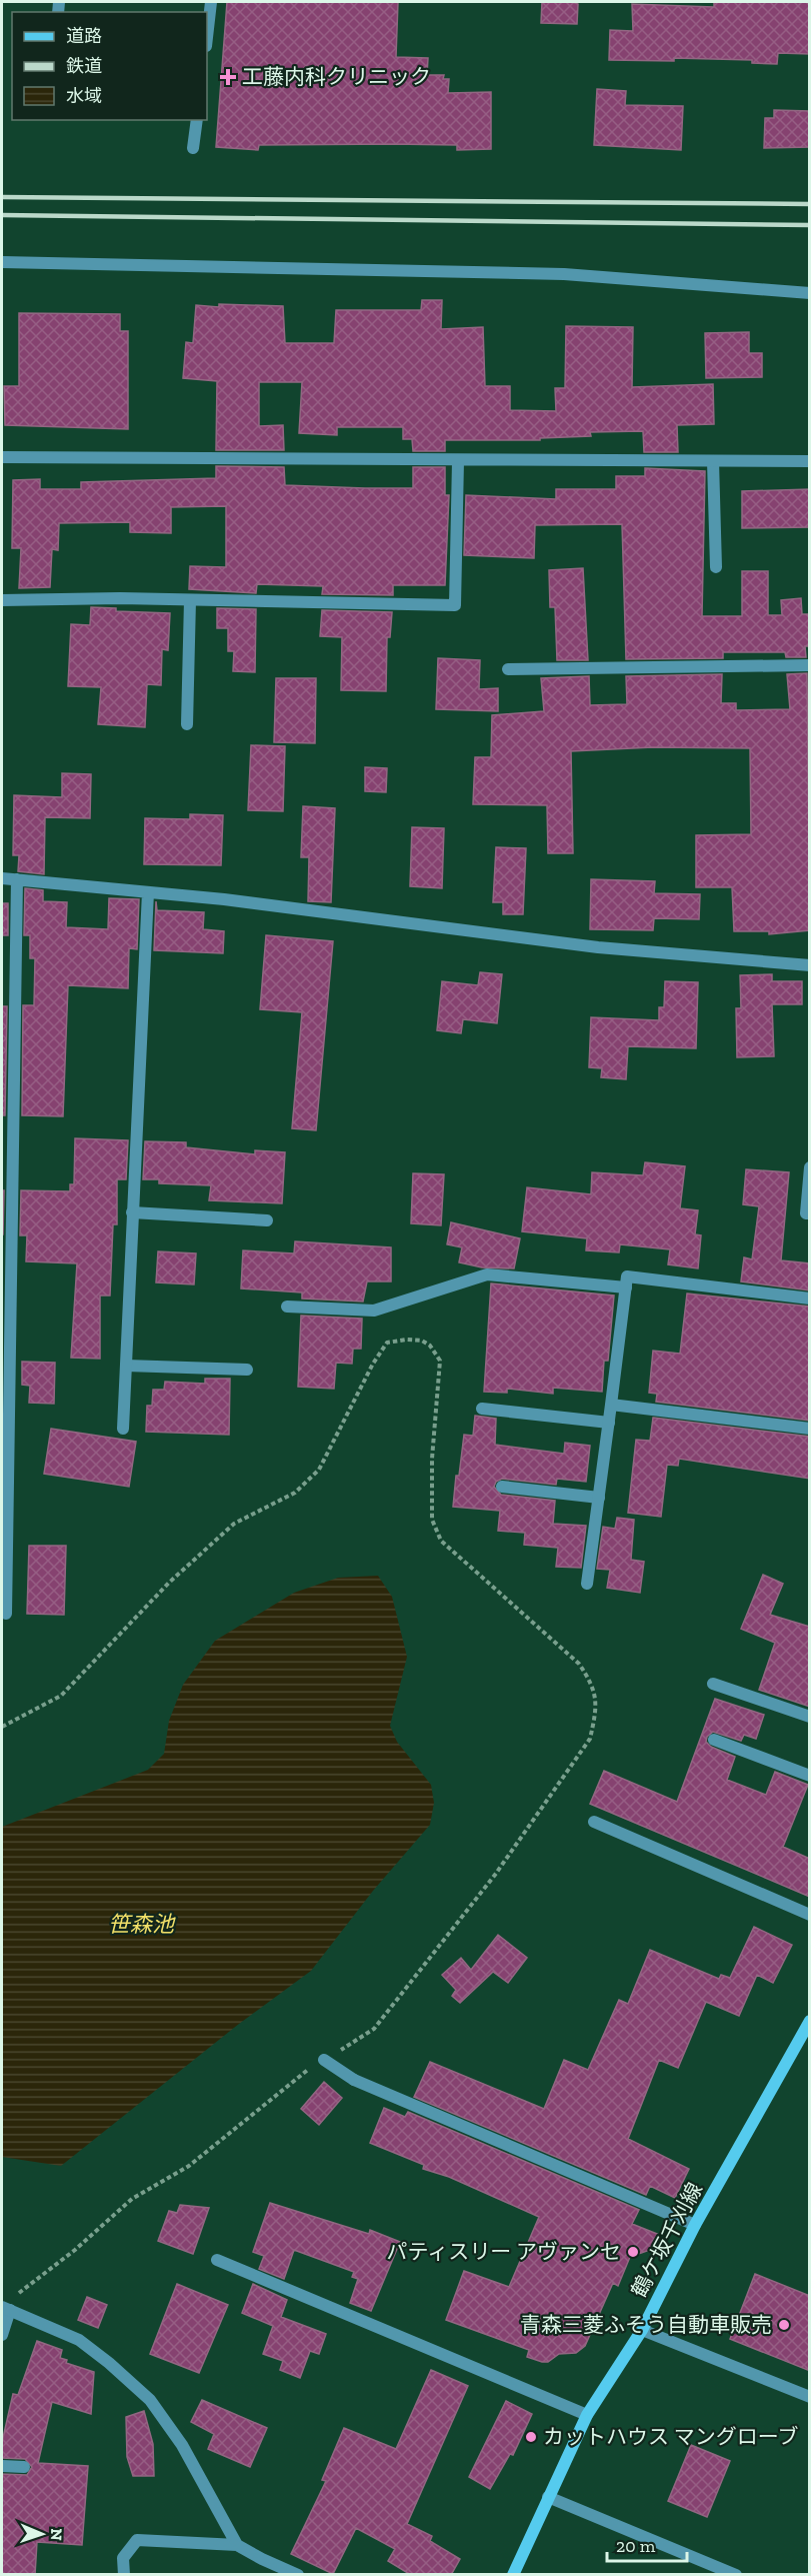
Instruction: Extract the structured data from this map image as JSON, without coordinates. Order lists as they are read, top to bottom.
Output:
{
  "streets": {
    "main road": ["鶴ケ坂千刈線"]
  },
  "water": ["笹森池"],
  "places": {
    "health": ["工藤内科クリニック"],
    "other": ["パティスリー アヴァンセ", "青森三菱ふそう自動車販売", "カットハウス マングローブ"]
  },
  "legend": ["道路", "鉄道", "水域"],
  "scale_bar": "20 m",
  "north": "right"
}
